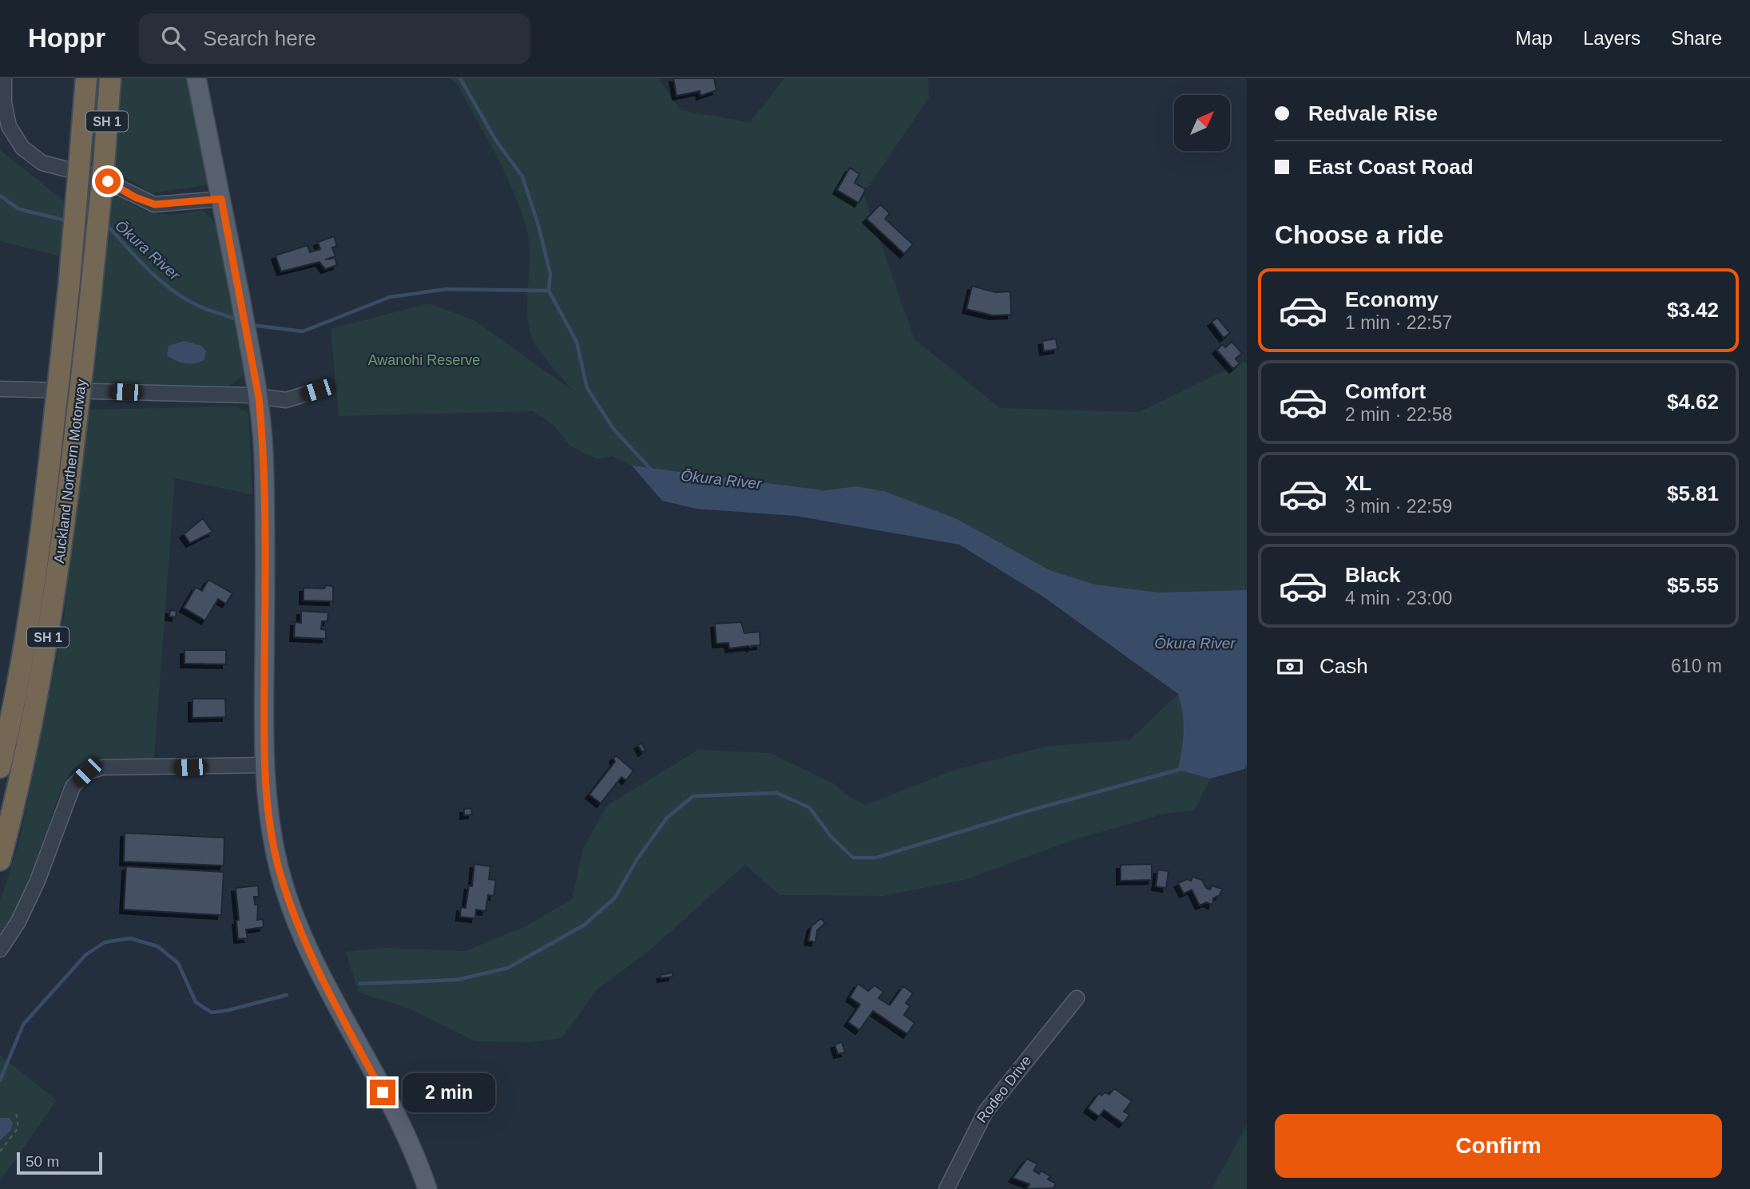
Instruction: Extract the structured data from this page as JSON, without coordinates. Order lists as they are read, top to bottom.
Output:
{
  "streets": {
    "highway": ["SH 1", "Auckland Northern Motorway"],
    "street": ["Rodeo Drive"]
  },
  "water": ["Ōkura River"],
  "parks": ["Awanohi Reserve"],
  "scale_bar": "50 m",
  "north": "top right",
  "page": {
    "header": "Hoppr",
    "search": "Search here",
    "nav": ["Map", "Layers", "Share"],
    "banner": ["Redvale Rise", "East Coast Road"],
    "heading": "Choose a ride",
    "list": [
      {
        "name": "Economy",
        "note": "1 min · 22:57",
        "value": "$3.42"
      },
      {
        "name": "Comfort",
        "note": "2 min · 22:58",
        "value": "$4.62"
      },
      {
        "name": "XL",
        "note": "3 min · 22:59",
        "value": "$5.81"
      },
      {
        "name": "Black",
        "note": "4 min · 23:00",
        "value": "$5.55"
      }
    ],
    "pay": ["Cash", "610 m"],
    "bubble": "2 min",
    "buttons": "Confirm",
    "scale": "50 m"
  }
}
